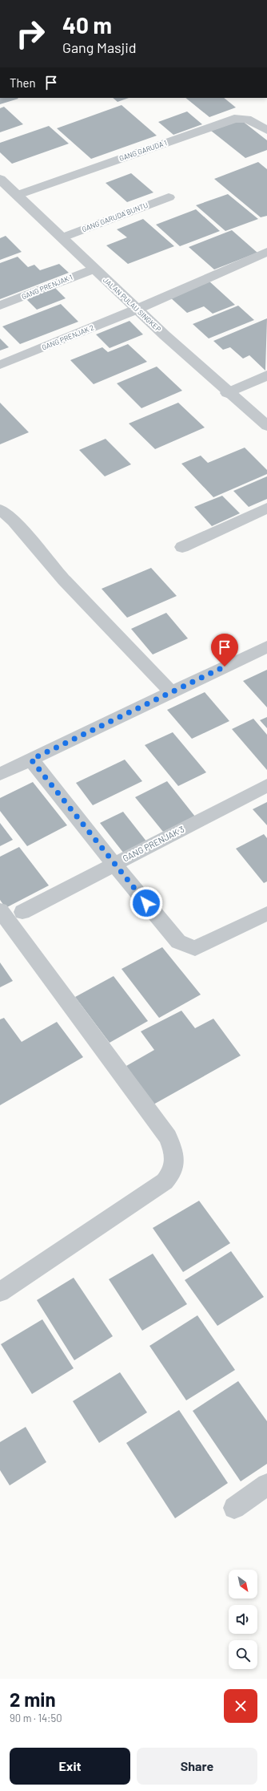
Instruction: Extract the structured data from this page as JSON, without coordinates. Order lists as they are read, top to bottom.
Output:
{
  "streets": {
    "street": [
      "GANG GARUDA 1",
      "GANG GARUDA BUNTU",
      "GANG PRENJAK 1",
      "JALAN PULAU SINGKEP",
      "GANG PRENJAK 2",
      "GANG PRENJAK 3"
    ]
  },
  "crossings": [
    ["GANG GARUDA 1", "JALAN PULAU SINGKEP"],
    ["GANG GARUDA BUNTU", "JALAN PULAU SINGKEP"],
    ["GANG PRENJAK 1", "JALAN PULAU SINGKEP"],
    ["JALAN PULAU SINGKEP", "GANG PRENJAK 2"]
  ],
  "north": "bottom right",
  "page": {
    "turn": ["40 m", "Gang Masjid"],
    "then": "Then",
    "heading": ["2 min", "90 m · 14:50"],
    "buttons": ["Exit", "Share"]
  }
}
